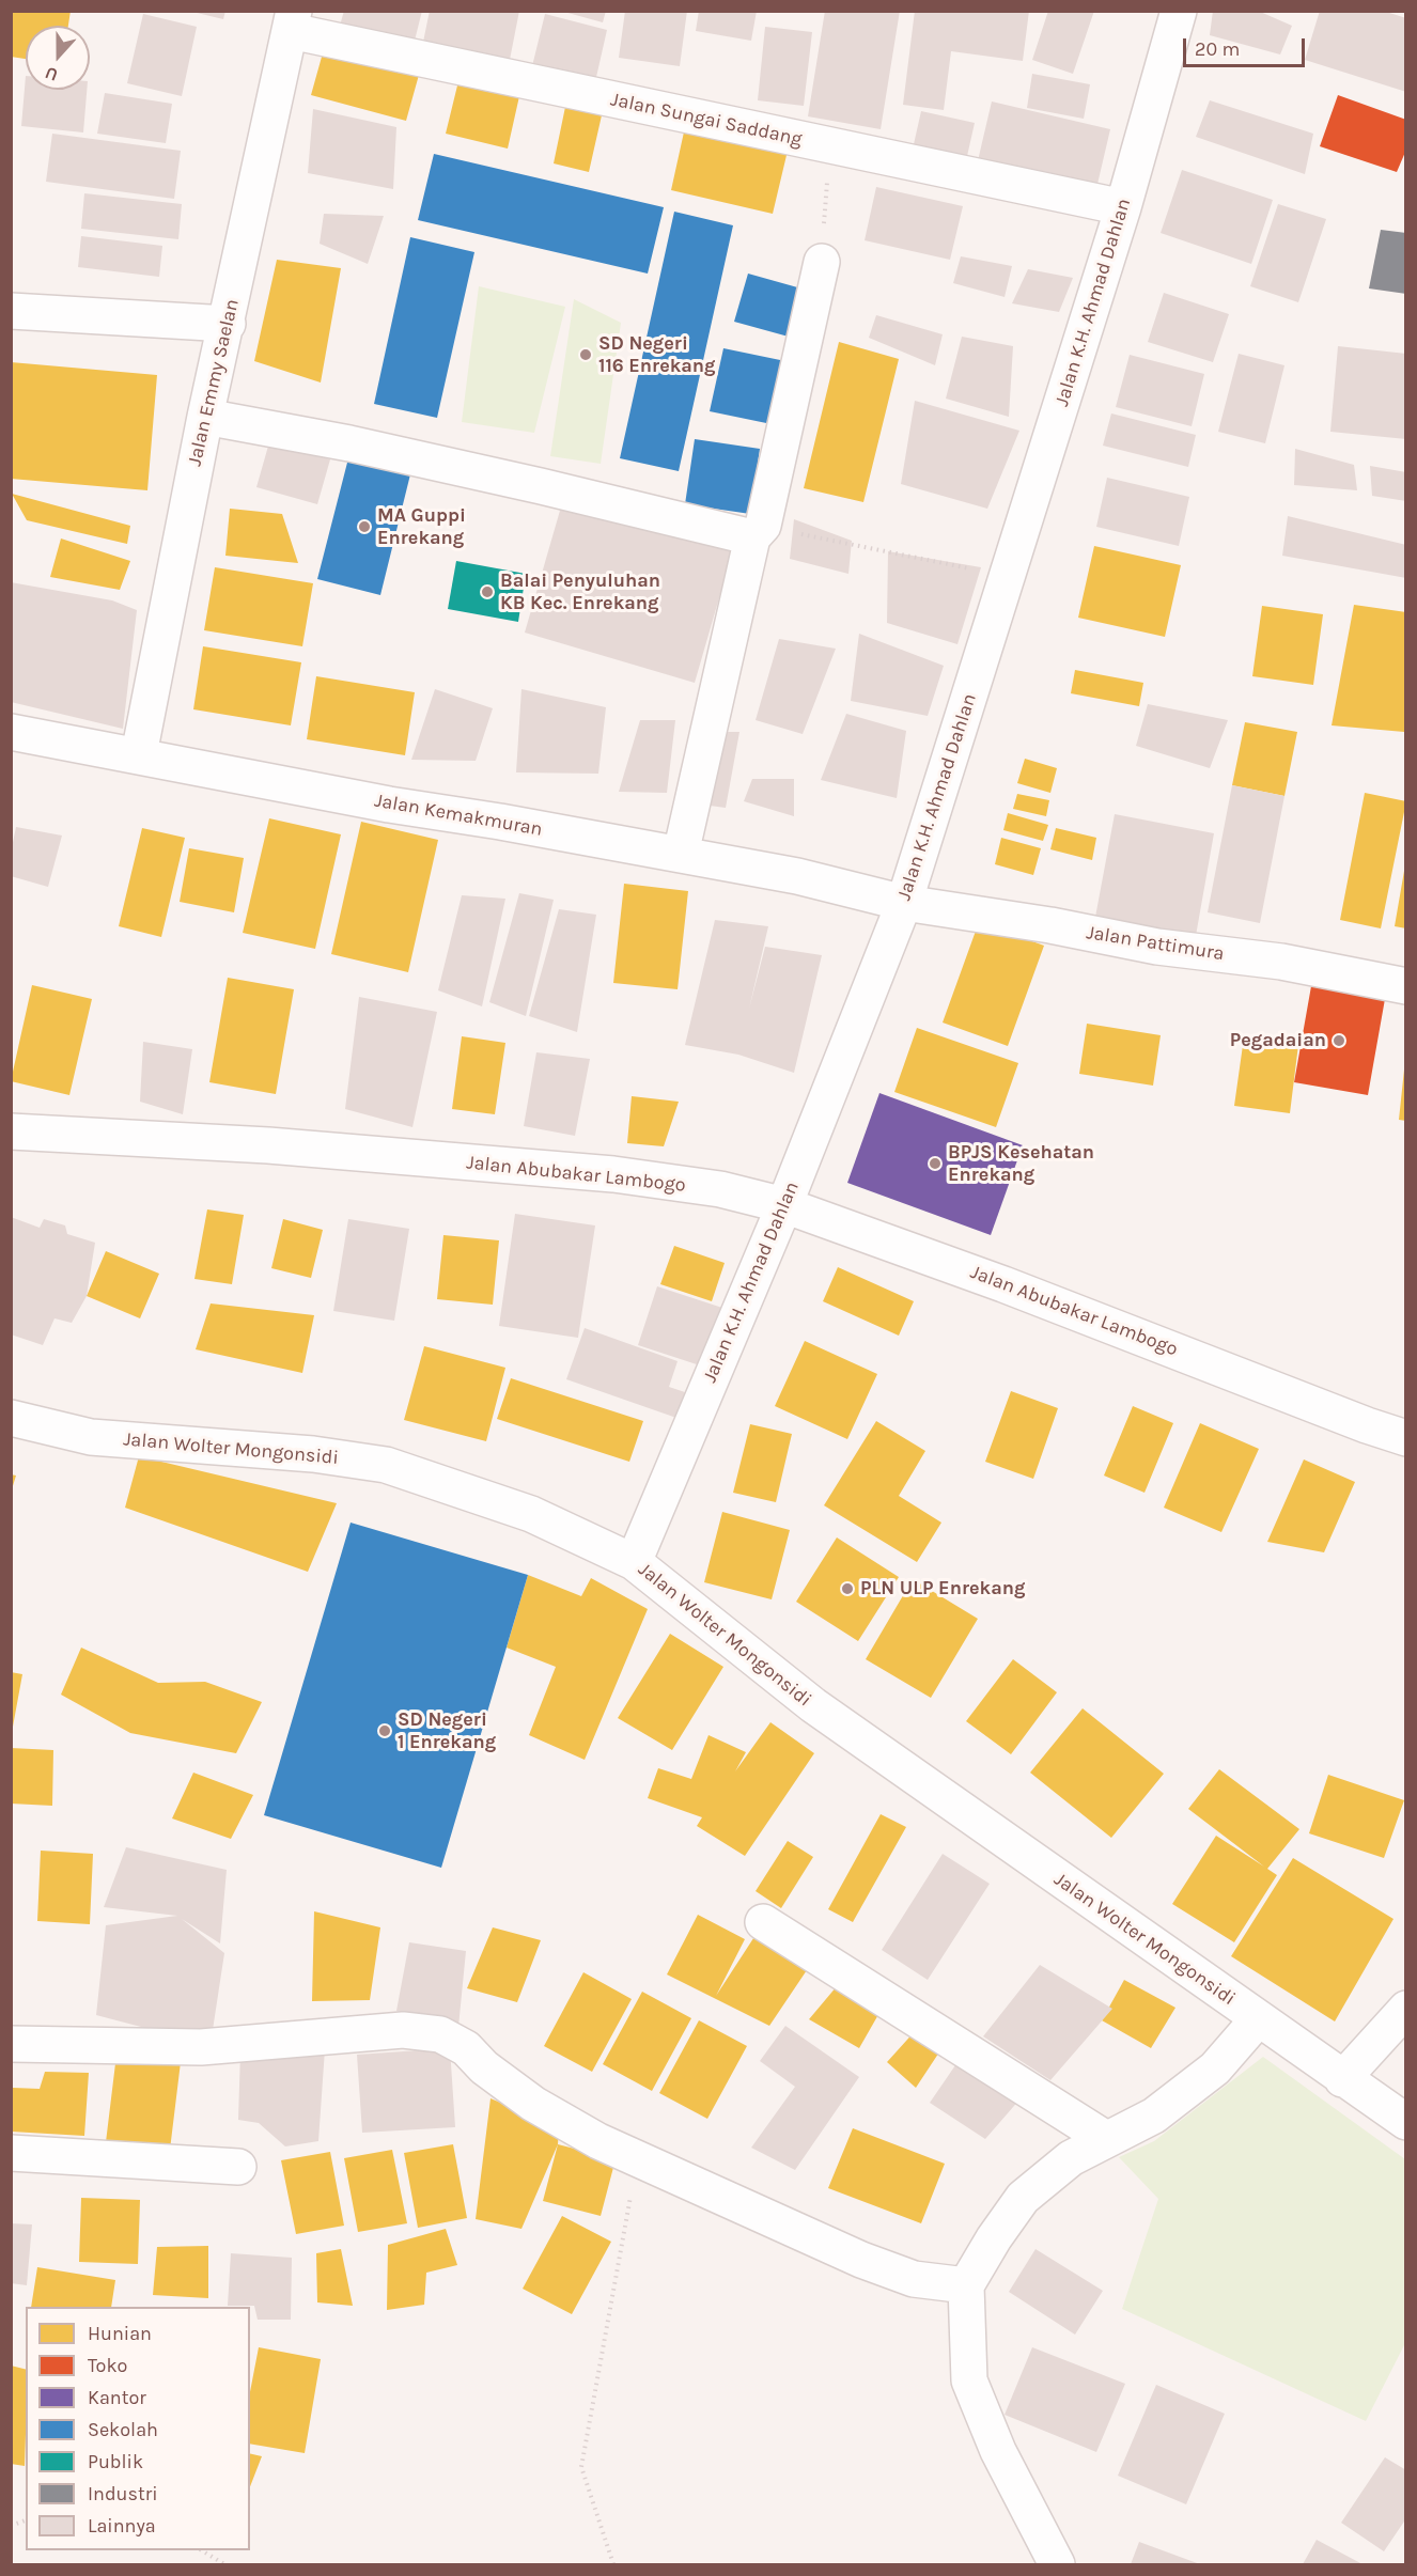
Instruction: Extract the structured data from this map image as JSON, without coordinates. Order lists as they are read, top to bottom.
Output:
{
  "streets": {
    "street": [
      "Jalan Sungai Saddang",
      "Jalan K.H. Ahmad Dahlan",
      "Jalan Emmy Saelan",
      "Jalan Kemakmuran",
      "Jalan Pattimura",
      "Jalan Abubakar Lambogo",
      "Jalan Wolter Mongonsidi"
    ]
  },
  "crossings": [
    ["Jalan Sungai Saddang", "Jalan K.H. Ahmad Dahlan"],
    ["Jalan Sungai Saddang", "Jalan Emmy Saelan"],
    ["Jalan K.H. Ahmad Dahlan", "Jalan Kemakmuran"],
    ["Jalan K.H. Ahmad Dahlan", "Jalan Pattimura"],
    ["Jalan K.H. Ahmad Dahlan", "Jalan Abubakar Lambogo"],
    ["Jalan K.H. Ahmad Dahlan", "Jalan Wolter Mongonsidi"],
    ["Jalan Emmy Saelan", "Jalan Kemakmuran"],
    ["Jalan Kemakmuran", "Jalan Pattimura"]
  ],
  "places": [
    "SD Negeri 116 Enrekang",
    "MA Guppi Enrekang",
    "Balai Penyuluhan KB Kec. Enrekang",
    "Pegadaian",
    "BPJS Kesehatan Enrekang",
    "PLN ULP Enrekang",
    "SD Negeri 1 Enrekang"
  ],
  "legend": [
    "Hunian",
    "Toko",
    "Kantor",
    "Sekolah",
    "Publik",
    "Industri",
    "Lainnya"
  ],
  "scale_bar": "20 m",
  "north": "bottom"
}
